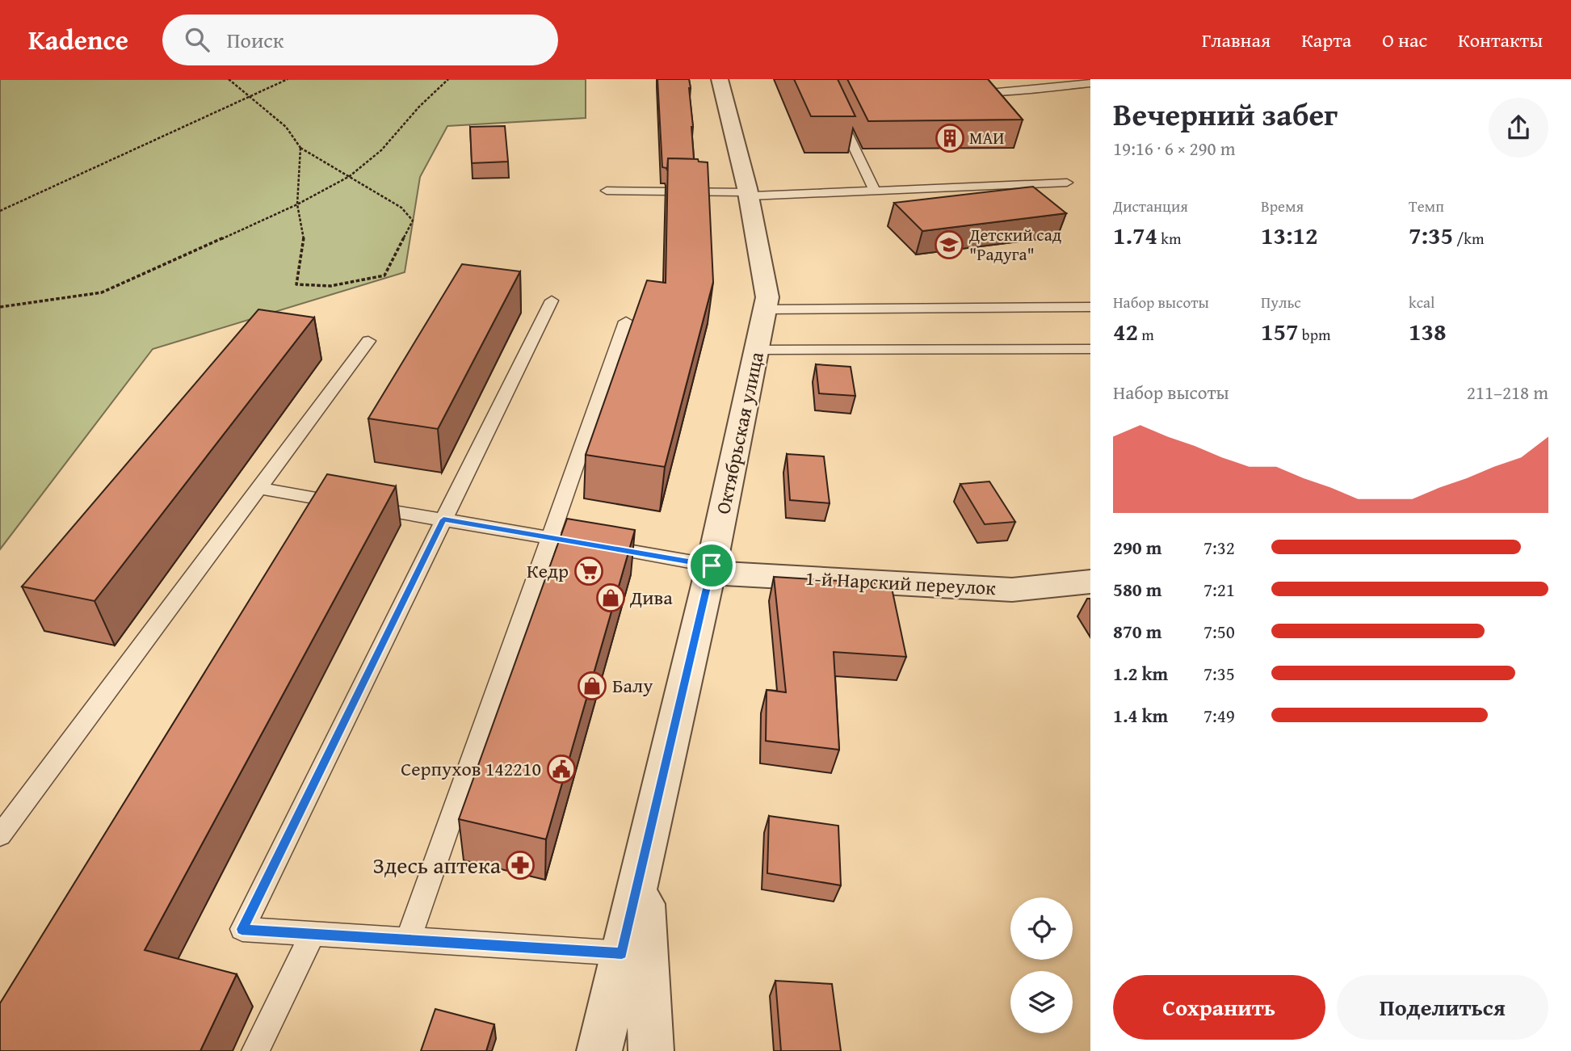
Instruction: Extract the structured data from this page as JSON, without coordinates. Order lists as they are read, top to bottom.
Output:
{
  "streets": {
    "street": ["Октябрьская улица", "1-й Нарский переулок"]
  },
  "crossings": [
    ["Октябрьская улица", "1-й Нарский переулок"]
  ],
  "places": {
    "building": ["МАИ"],
    "school or university": ["Детский сад \"Радуга\""],
    "supermarket": ["Кедр"],
    "shop": ["Дива", "Балу"],
    "public building": ["Серпухов 142210"],
    "pharmacy": ["Здесь аптека"]
  },
  "page": {
    "header": "Kadence",
    "search": "Поиск",
    "nav": [
      "Главная",
      "Карта",
      "О нас",
      "Контакты"
    ],
    "heading": ["Вечерний забег", "19:16 · 6 × 290 m"],
    "stats": [
      ["Дистанция", "1.74 km"],
      ["Время", "13:12"],
      ["Темп", "7:35 /km"],
      ["Набор высоты", "42 m"],
      ["Пульс", "157 bpm"],
      ["kcal", "138"]
    ],
    "chart": ["Набор высоты", "211–218 m"],
    "list": [
      {
        "name": "290 m",
        "note": "7:32"
      },
      {
        "name": "580 m",
        "note": "7:21"
      },
      {
        "name": "870 m",
        "note": "7:50"
      },
      {
        "name": "1.2 km",
        "note": "7:35"
      },
      {
        "name": "1.4 km",
        "note": "7:49"
      }
    ],
    "buttons": ["Сохранить", "Поделиться"]
  }
}
